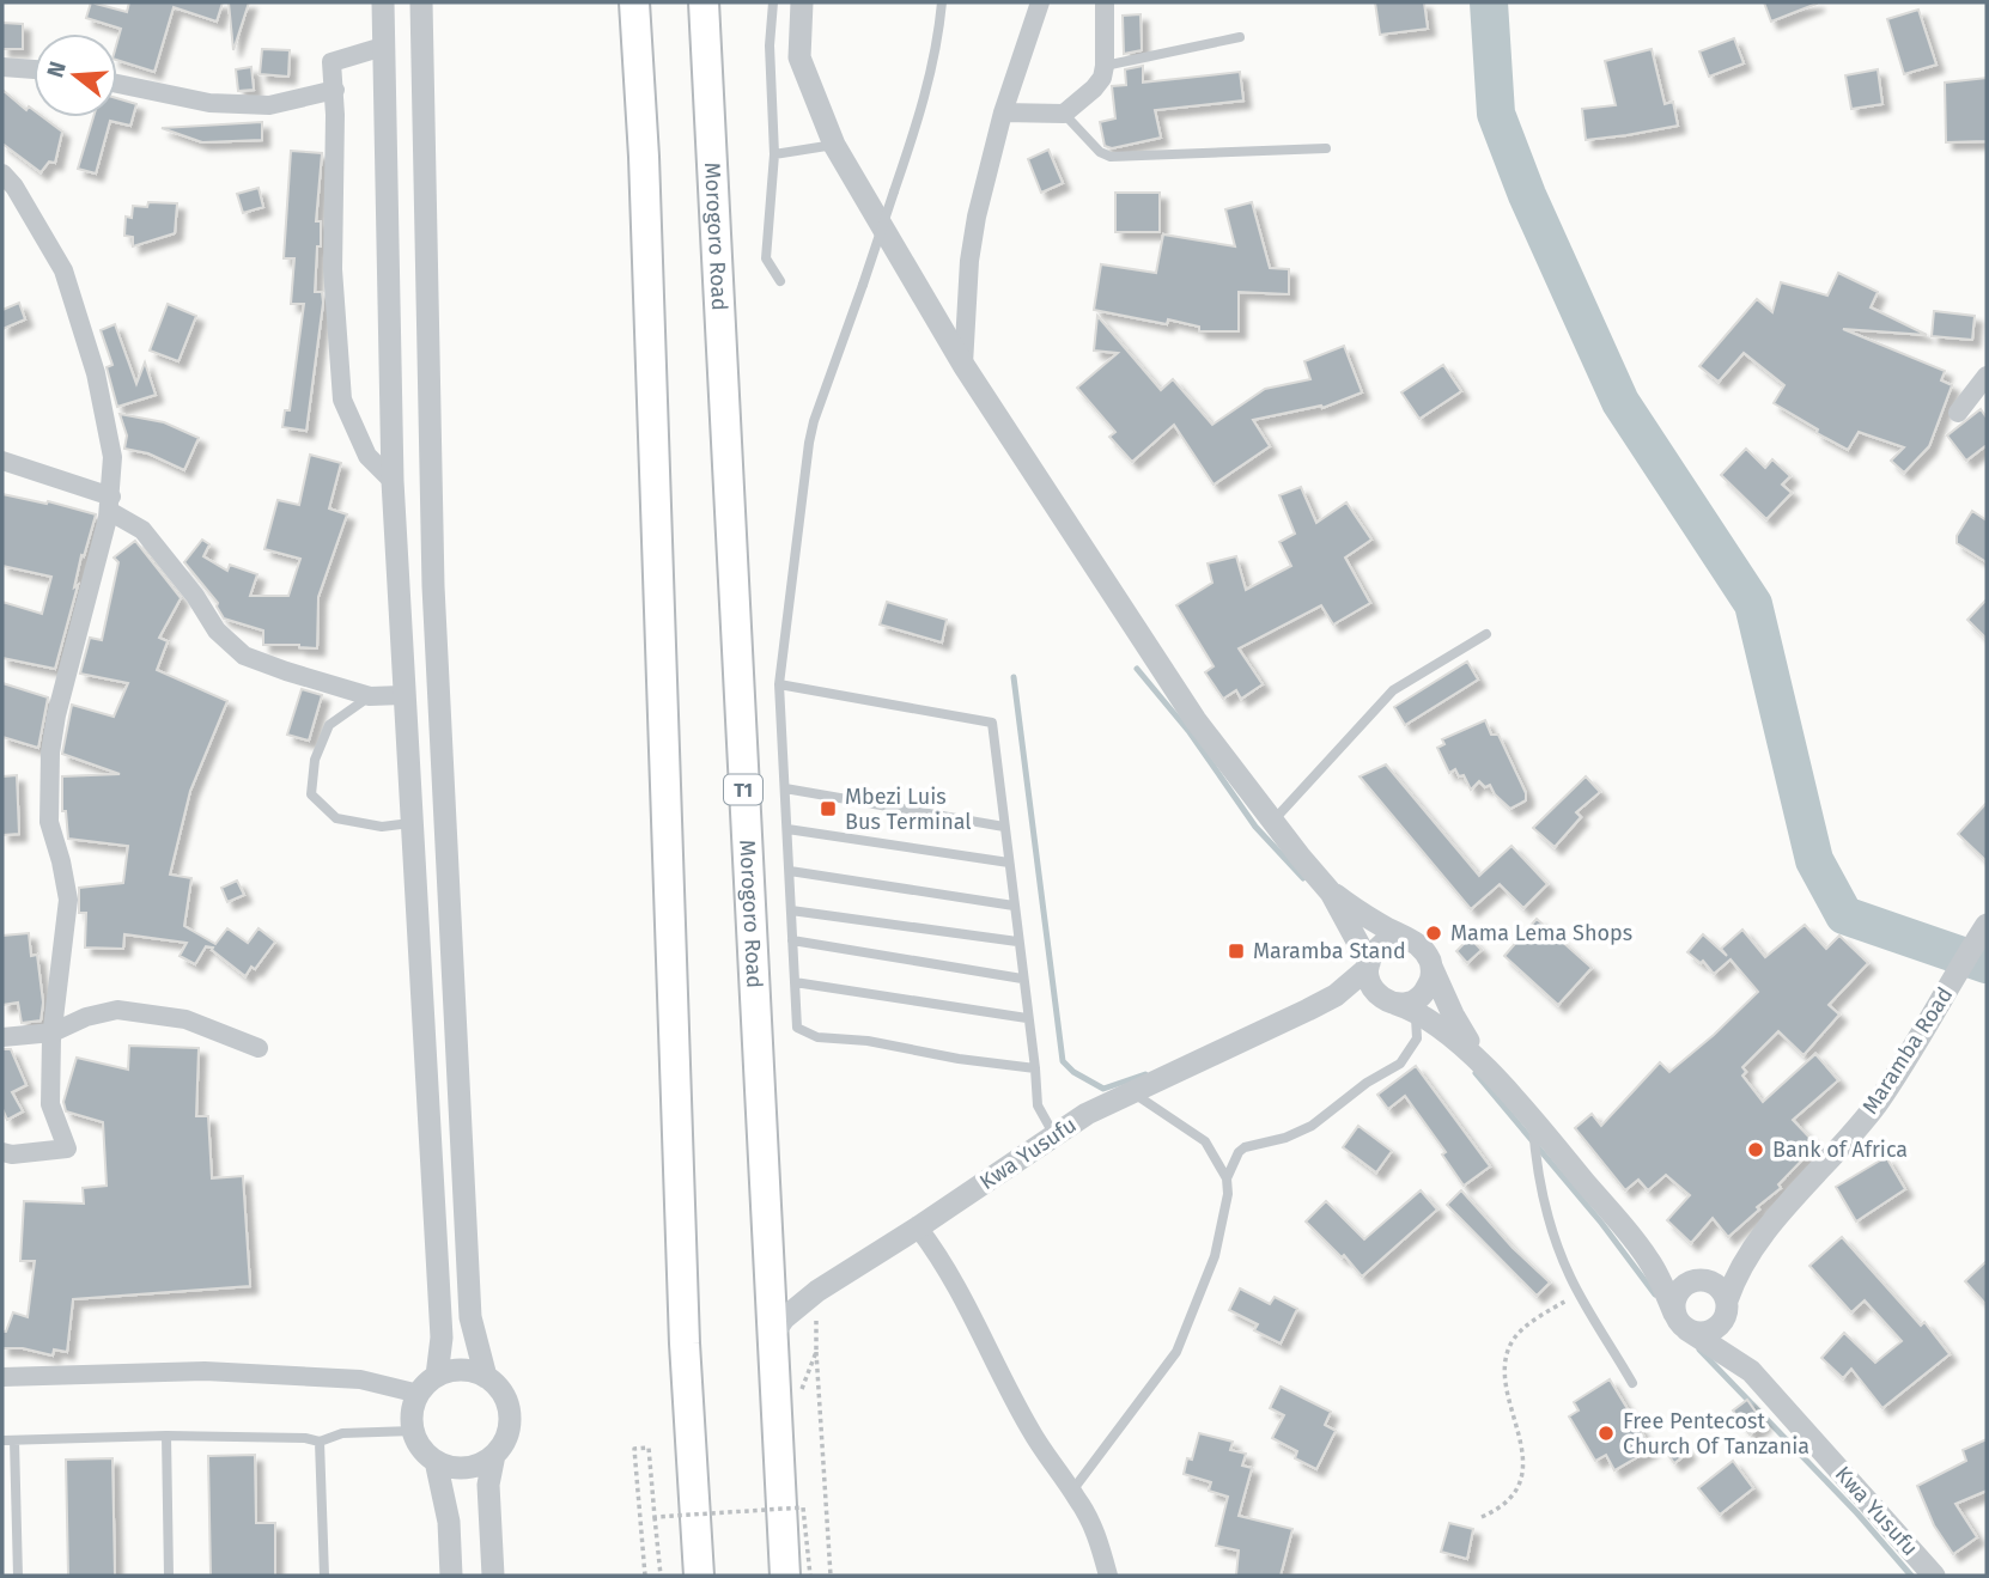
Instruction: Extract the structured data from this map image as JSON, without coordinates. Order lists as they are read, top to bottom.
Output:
{
  "streets": {
    "highway": ["Morogoro Road", "T1"],
    "street": ["Maramba Road", "Kwa Yusufu"]
  },
  "crossings": [
    ["Morogoro Road", "Kwa Yusufu"],
    ["Maramba Road", "Kwa Yusufu"]
  ],
  "places": {
    "transit": ["Mbezi Luis Bus Terminal", "Maramba Stand"],
    "other": ["Mama Lema Shops", "Bank of Africa", "Free Pentecost Church Of Tanzania"]
  },
  "north": "left"
}
